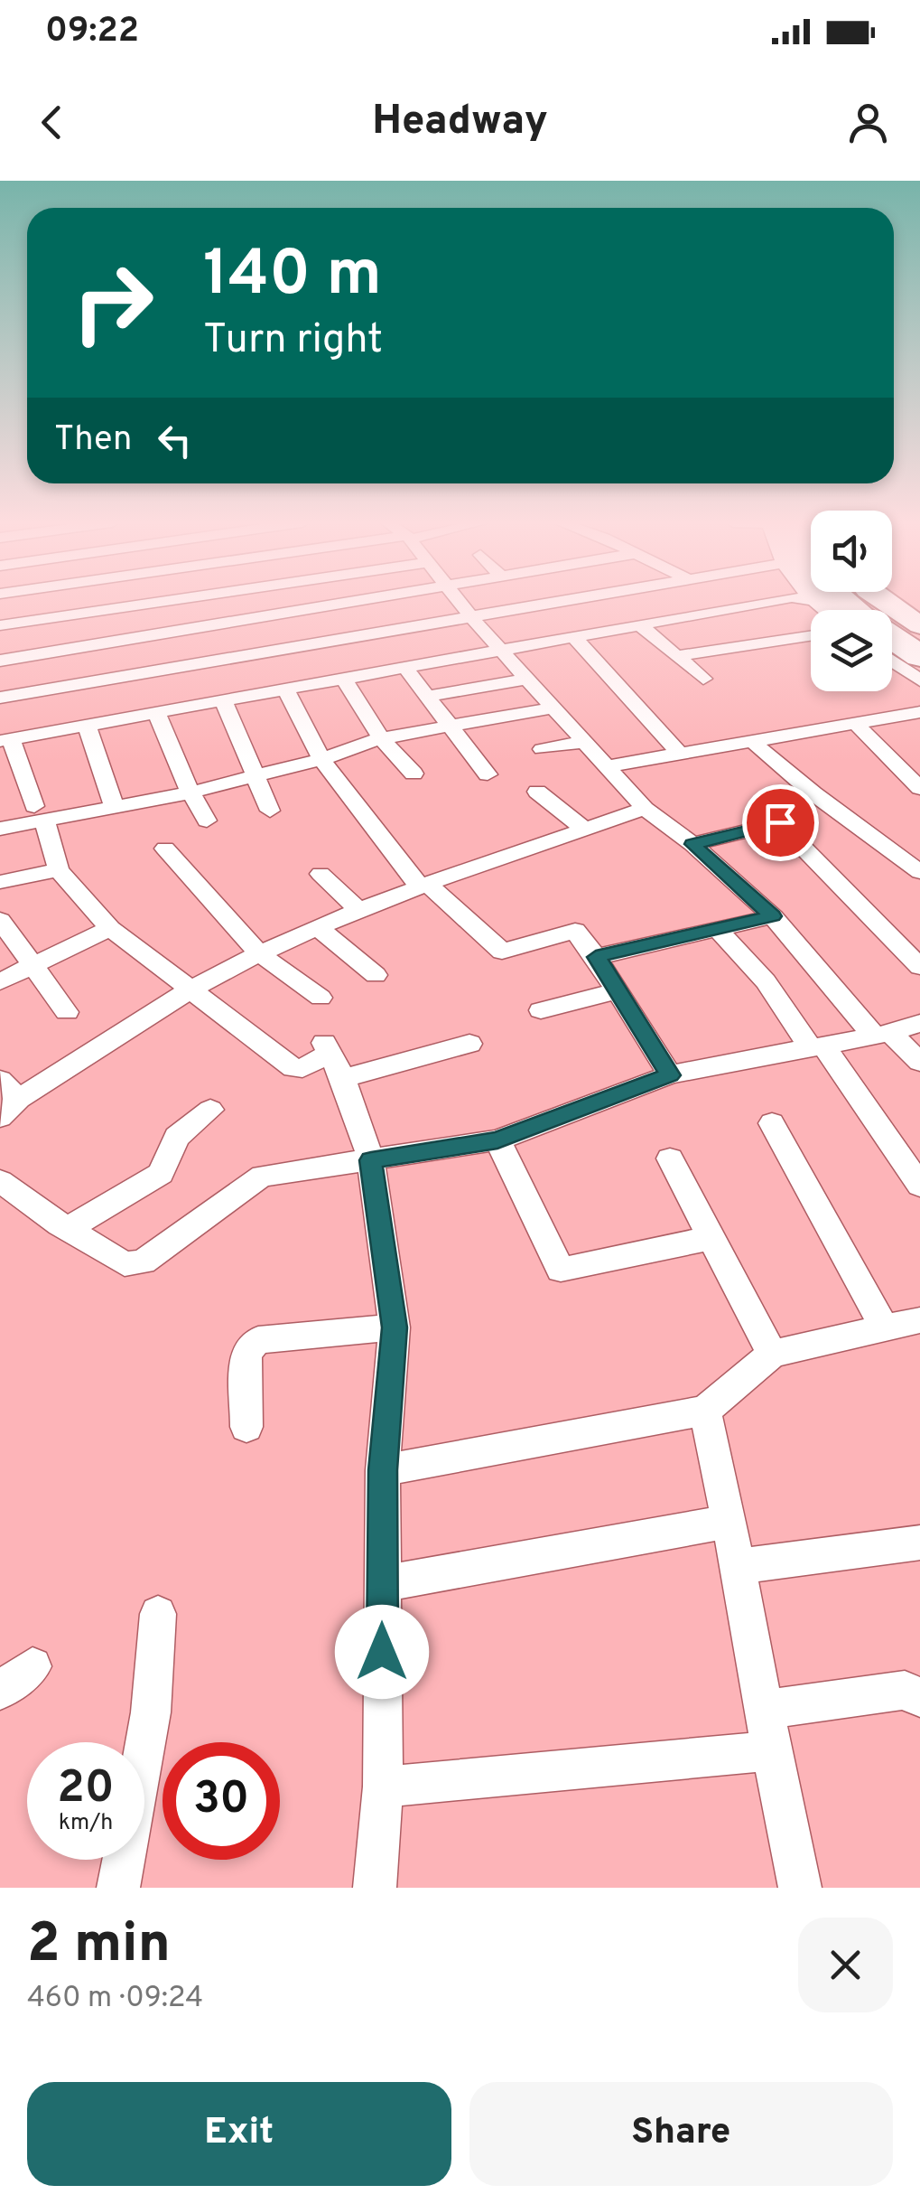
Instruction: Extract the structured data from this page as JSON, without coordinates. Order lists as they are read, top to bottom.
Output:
{
  "page": {
    "status": "09:22",
    "header": "Headway",
    "turn": ["140 m", "Turn right"],
    "then": "Then",
    "speed": "20 km/h",
    "limit": "30",
    "heading": ["2 min", "460 m · 09:24"],
    "buttons": ["Exit", "Share"]
  }
}
